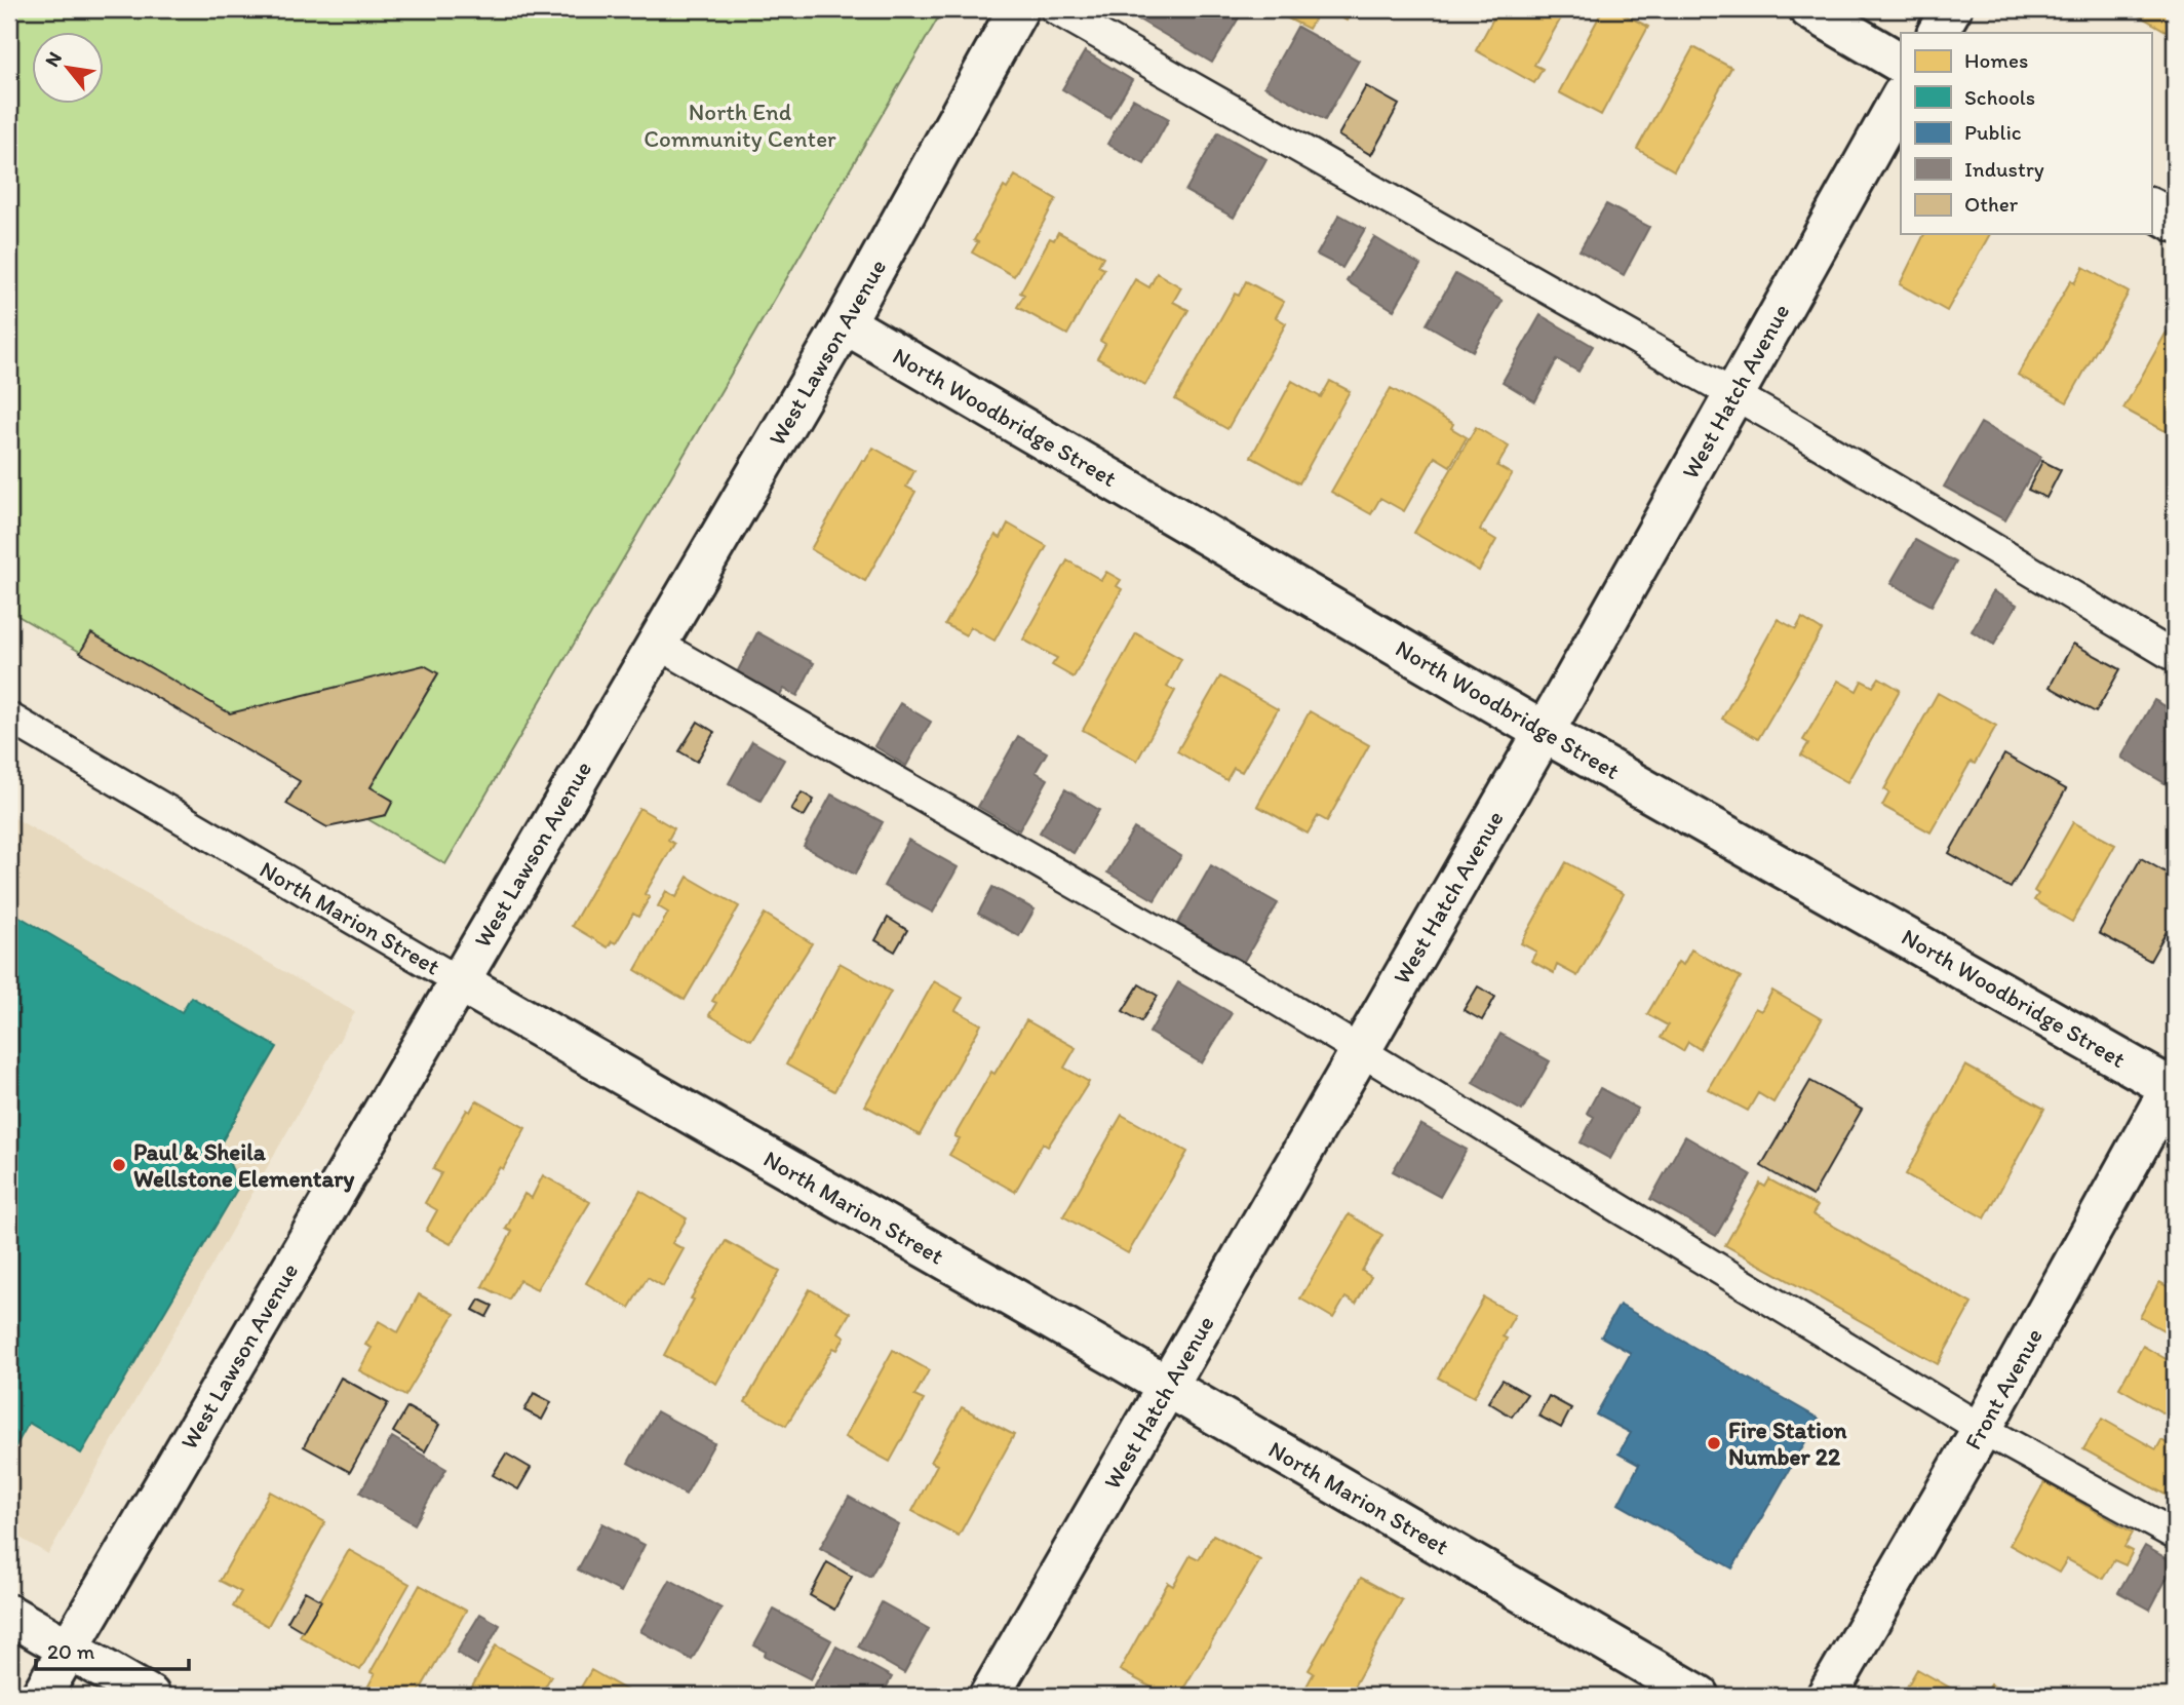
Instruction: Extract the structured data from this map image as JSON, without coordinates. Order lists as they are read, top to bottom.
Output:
{
  "streets": {
    "street": [
      "West Lawson Avenue",
      "West Hatch Avenue",
      "North Woodbridge Street",
      "North Marion Street",
      "Front Avenue"
    ]
  },
  "crossings": [
    ["West Lawson Avenue", "North Woodbridge Street"],
    ["West Lawson Avenue", "North Marion Street"],
    ["West Hatch Avenue", "North Woodbridge Street"],
    ["West Hatch Avenue", "North Marion Street"],
    ["North Woodbridge Street", "Front Avenue"]
  ],
  "parks": ["North End Community Center"],
  "places": ["Paul & Sheila Wellstone Elementary", "Fire Station Number 22"],
  "legend": [
    "Homes",
    "Schools",
    "Public",
    "Industry",
    "Other"
  ],
  "scale_bar": "20 m",
  "north": "top left"
}
